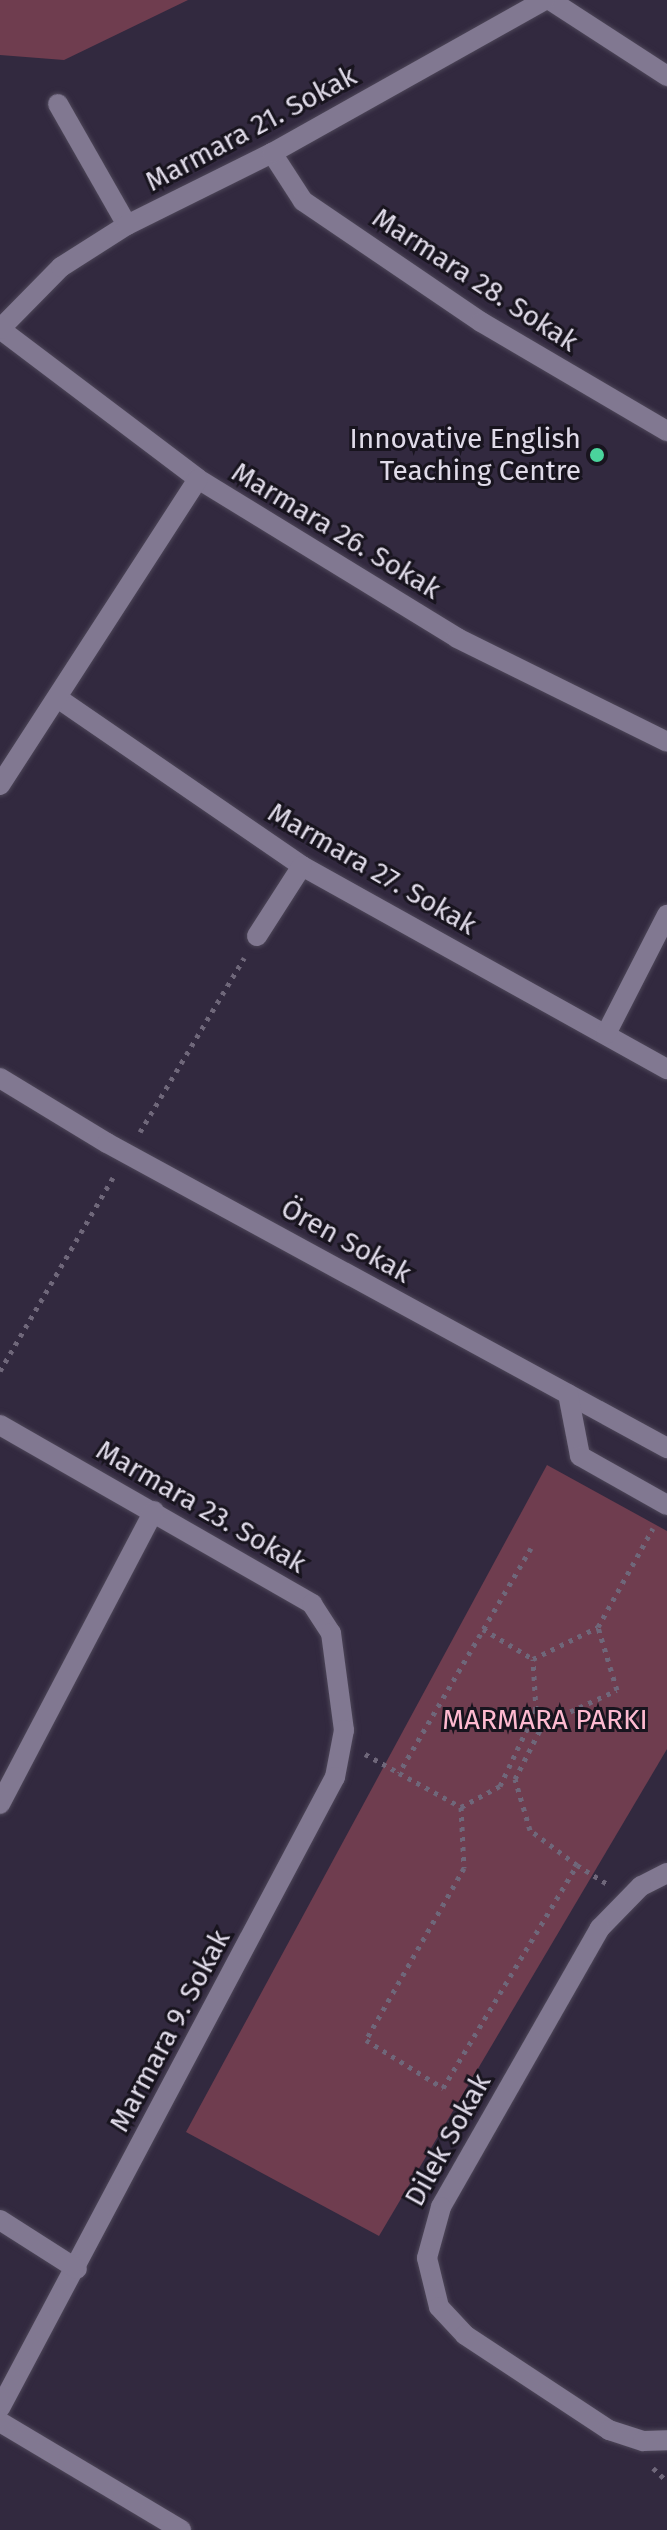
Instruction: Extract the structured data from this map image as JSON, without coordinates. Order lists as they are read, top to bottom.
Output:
{
  "streets": {
    "street": [
      "Marmara 21. Sokak",
      "Marmara 28. Sokak",
      "Marmara 26. Sokak",
      "Marmara 27. Sokak",
      "Ören Sokak",
      "Marmara 23. Sokak",
      "Marmara 9. Sokak",
      "Dilek Sokak"
    ]
  },
  "crossings": [
    ["Marmara 21. Sokak", "Marmara 28. Sokak"],
    ["Marmara 21. Sokak", "Marmara 26. Sokak"],
    ["Marmara 23. Sokak", "Marmara 9. Sokak"]
  ],
  "parks": ["MARMARA PARKI"],
  "places": ["Innovative English Teaching Centre"]
}
